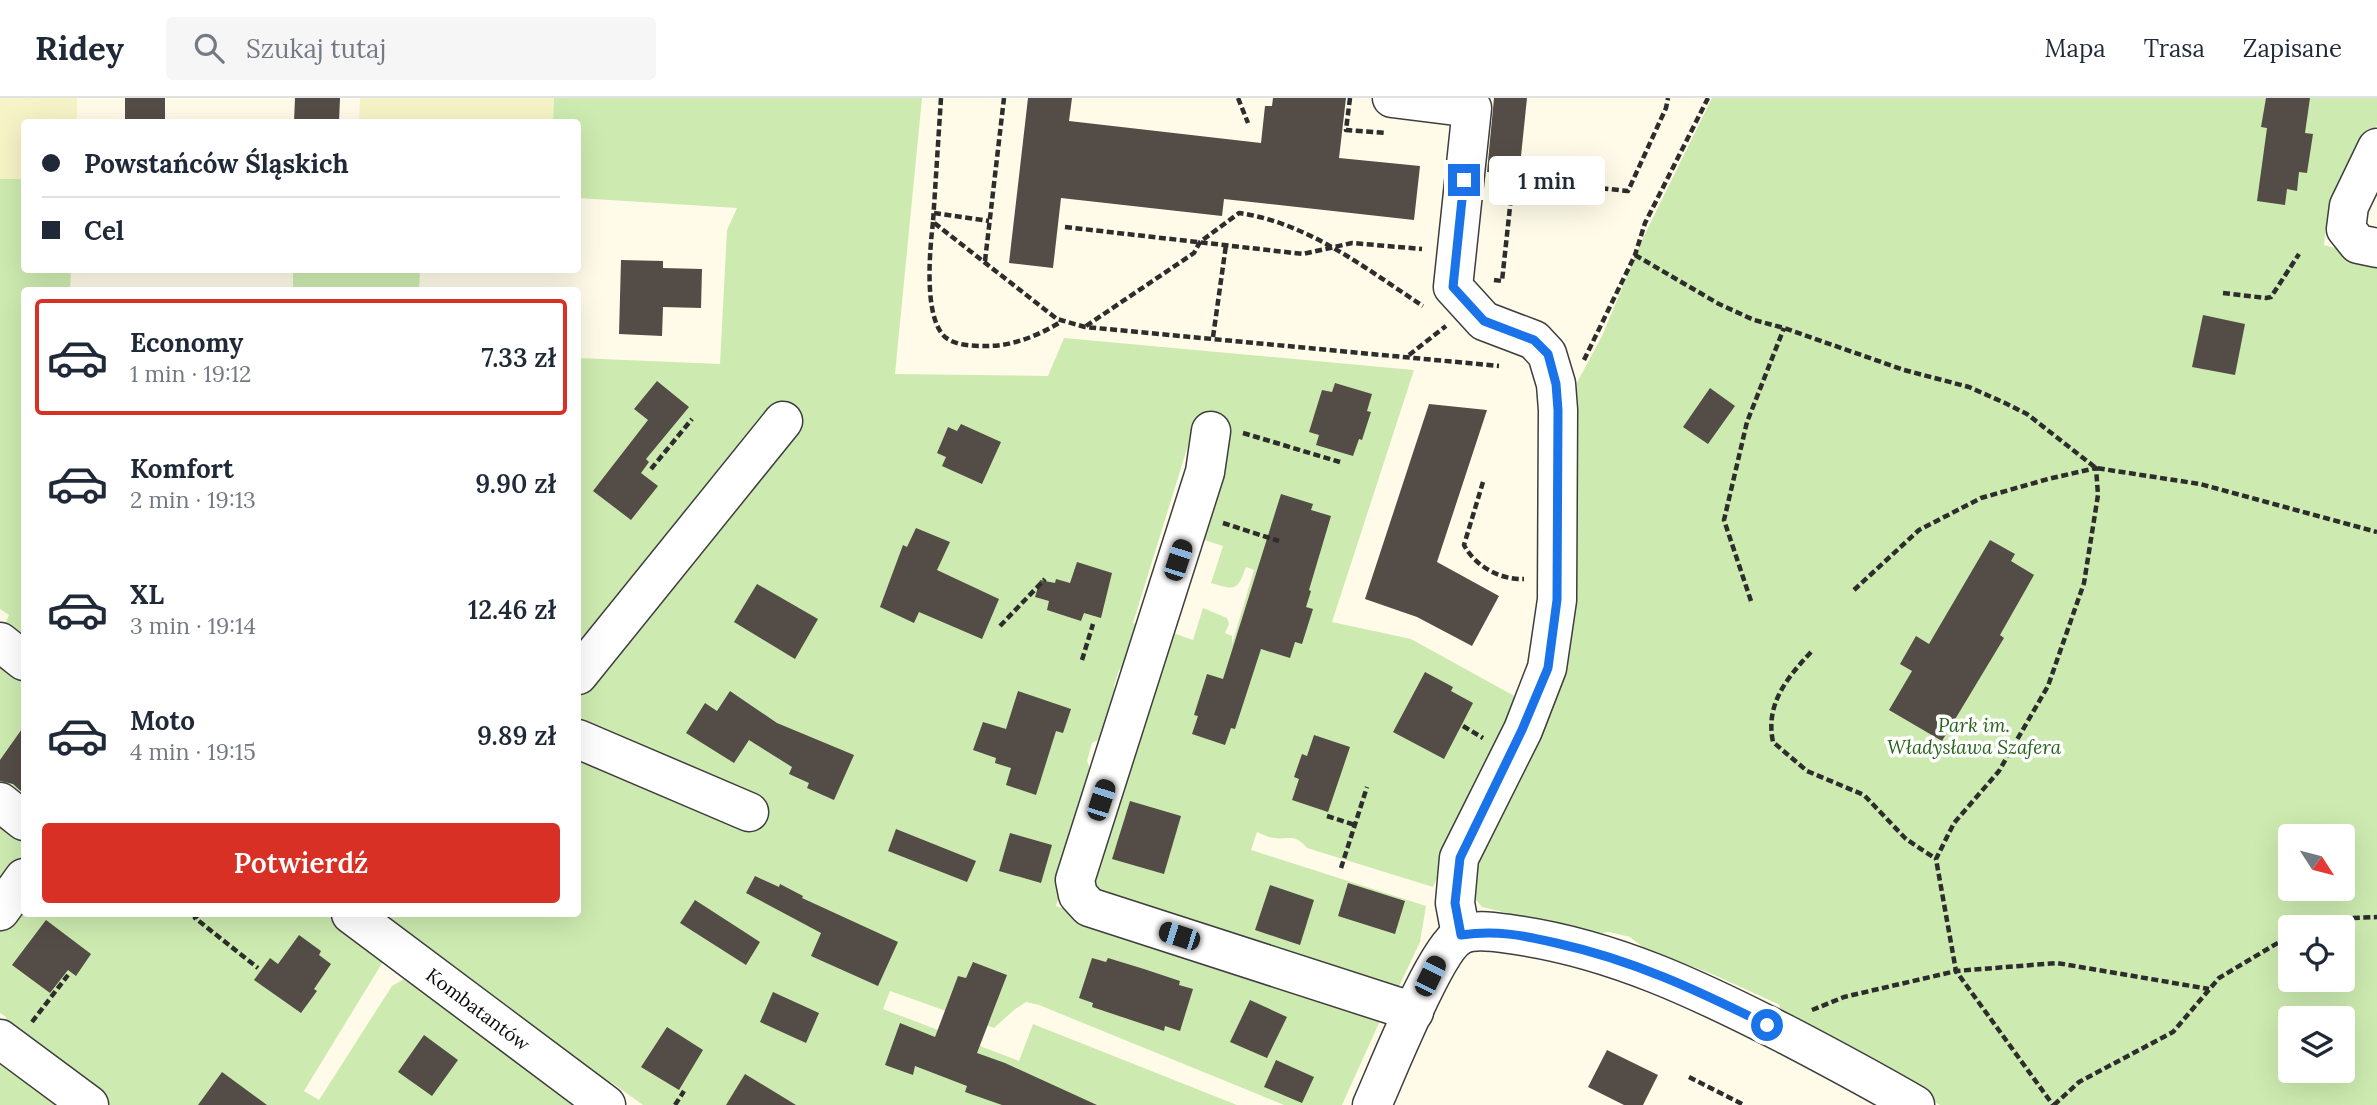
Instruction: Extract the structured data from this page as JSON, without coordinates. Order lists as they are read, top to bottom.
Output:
{
  "streets": {
    "street": ["Kombatantów"]
  },
  "parks": ["Park im. Władysława Szafera"],
  "north": "bottom right",
  "page": {
    "header": "Ridey",
    "search": "Szukaj tutaj",
    "nav": ["Mapa", "Trasa", "Zapisane"],
    "banner": ["Powstańców Śląskich", "Cel"],
    "bubble": "1 min",
    "list": [
      {
        "name": "Economy",
        "note": "1 min · 19:12",
        "value": "7.33 zł"
      },
      {
        "name": "Komfort",
        "note": "2 min · 19:13",
        "value": "9.90 zł"
      },
      {
        "name": "XL",
        "note": "3 min · 19:14",
        "value": "12.46 zł"
      },
      {
        "name": "Moto",
        "note": "4 min · 19:15",
        "value": "9.89 zł"
      }
    ],
    "buttons": "Potwierdź"
  }
}
